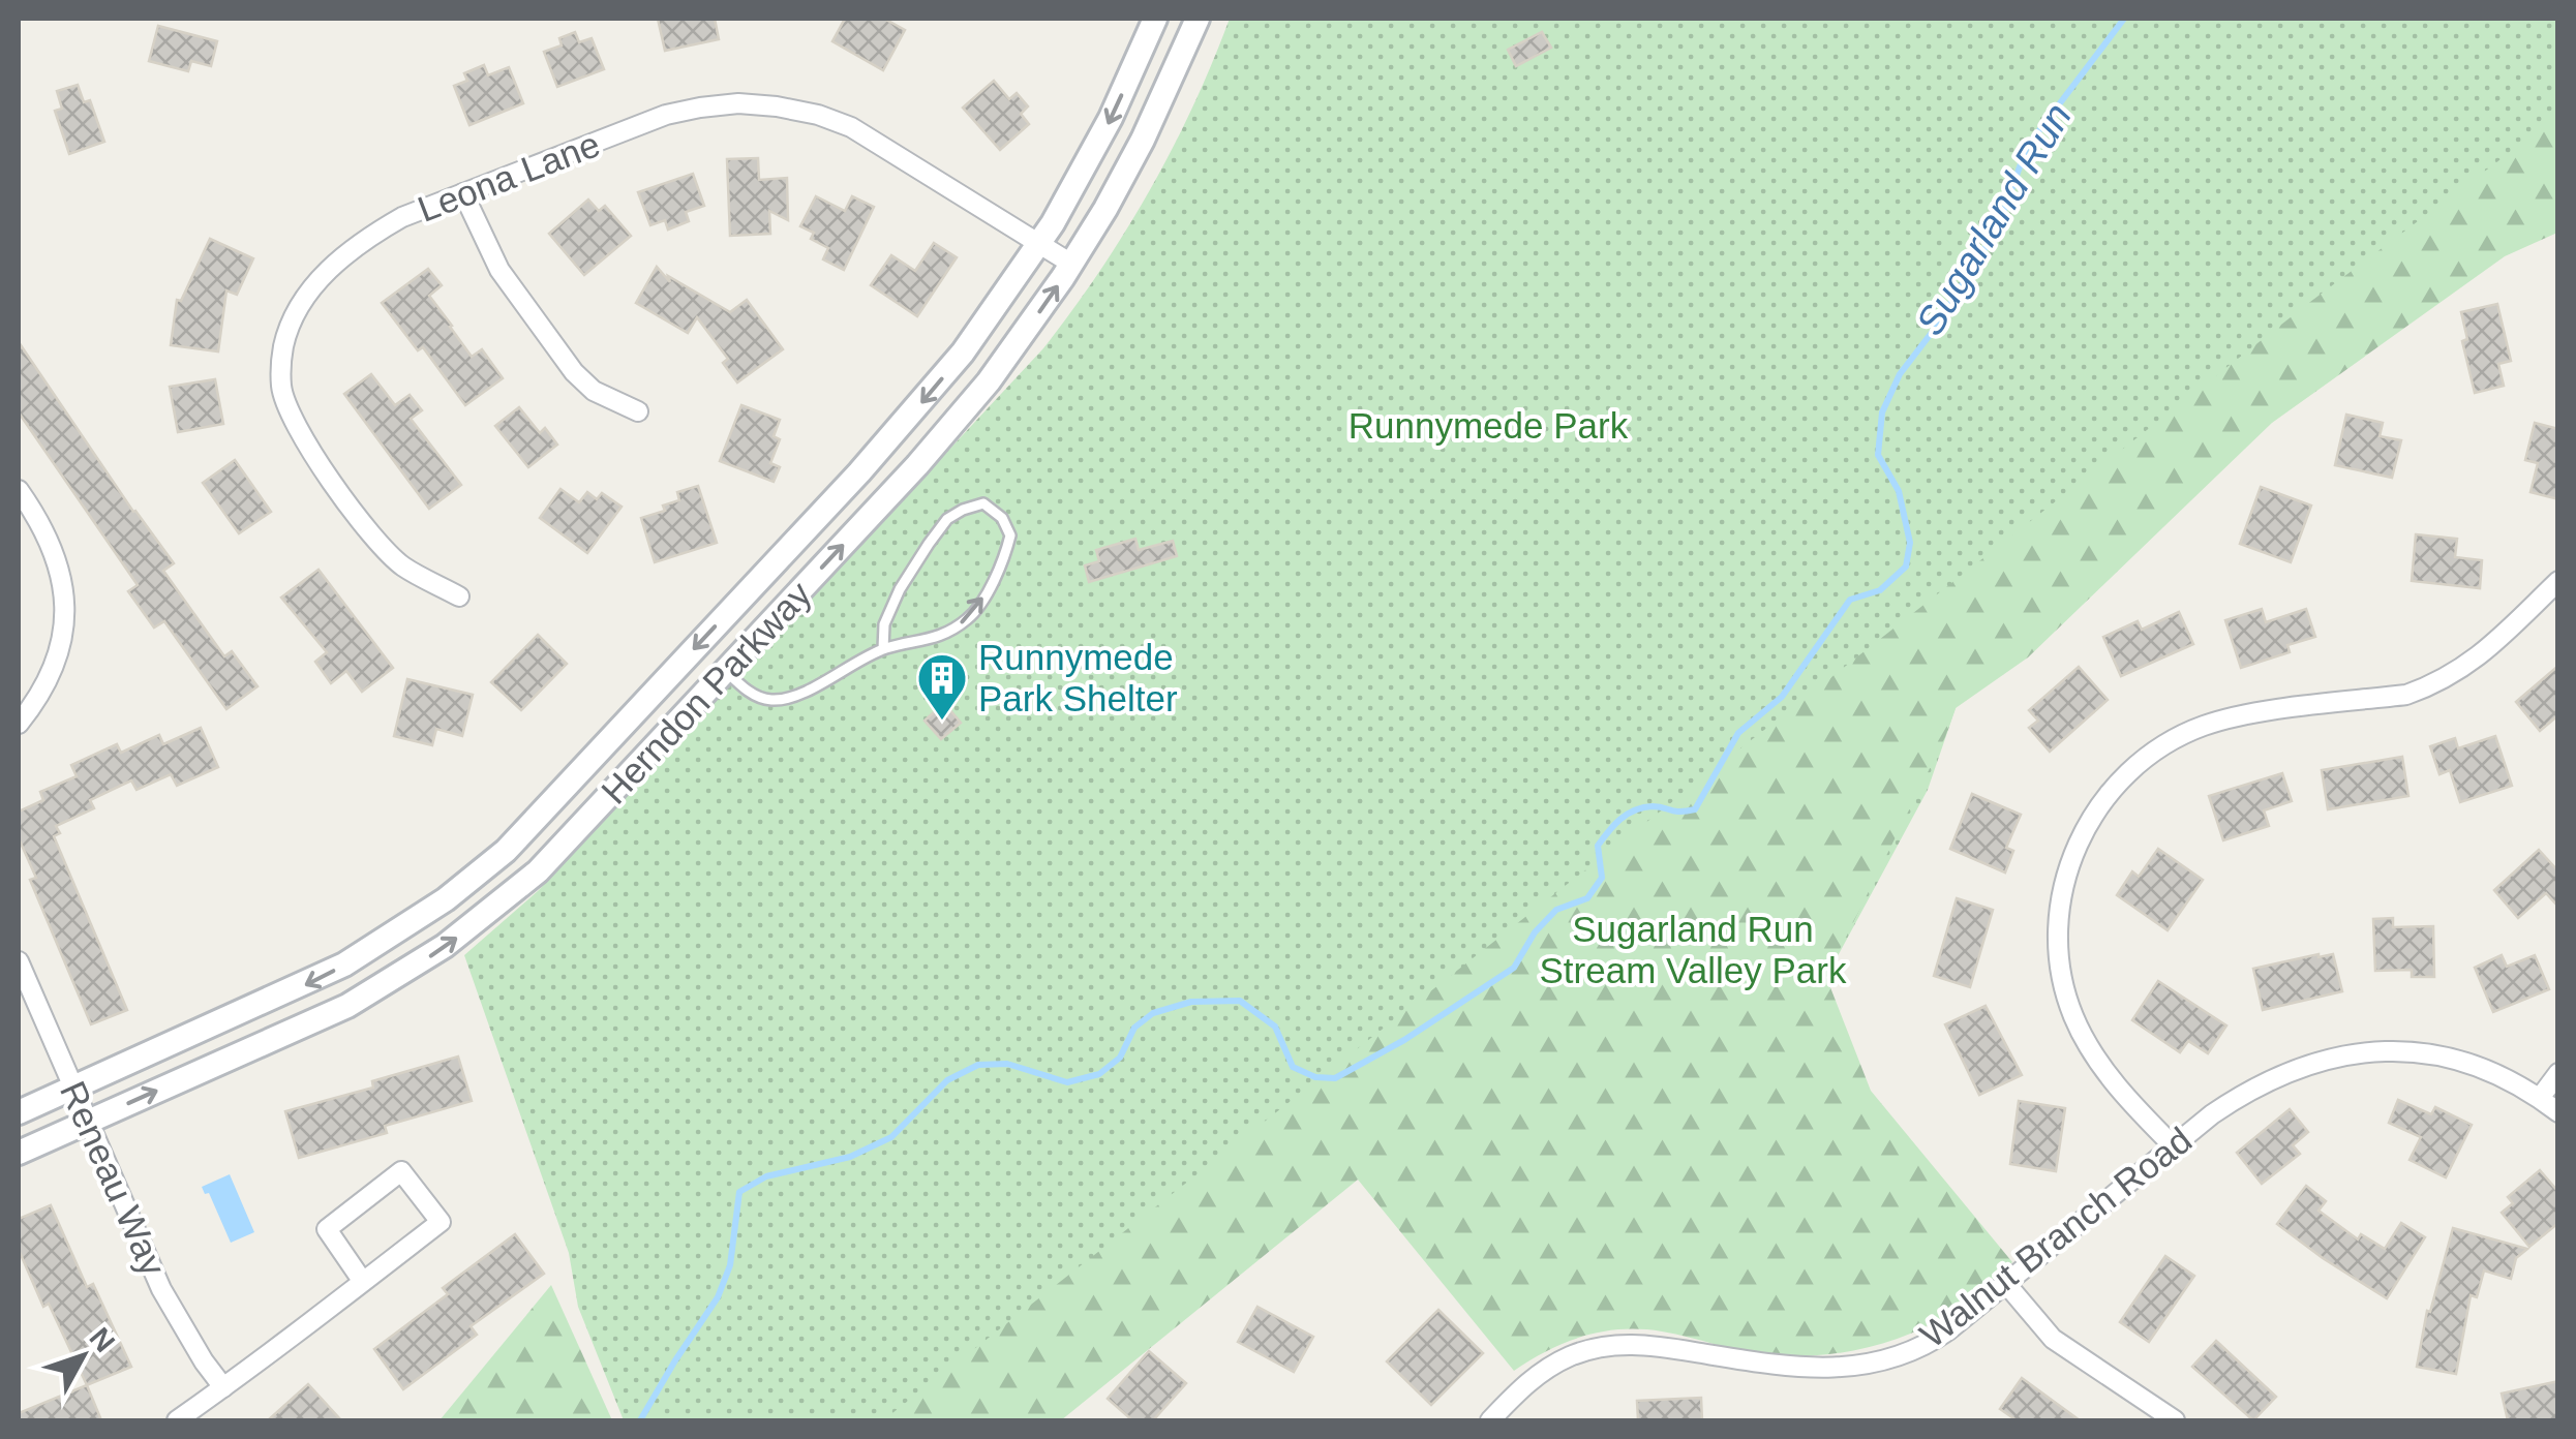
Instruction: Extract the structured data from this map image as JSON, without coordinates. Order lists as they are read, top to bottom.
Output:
{
  "streets": {
    "main road": ["Herndon Parkway"],
    "street": ["Leona Lane", "Reneau Way", "Walnut Branch Road"]
  },
  "crossings": [
    ["Leona Lane", "Herndon Parkway"],
    ["Herndon Parkway", "Reneau Way"]
  ],
  "water": ["Sugarland Run"],
  "parks": ["Runnymede Park", "Sugarland Run Stream Valley Park"],
  "places": {
    "building": ["Runnymede Park Shelter"]
  },
  "north": "top right"
}
